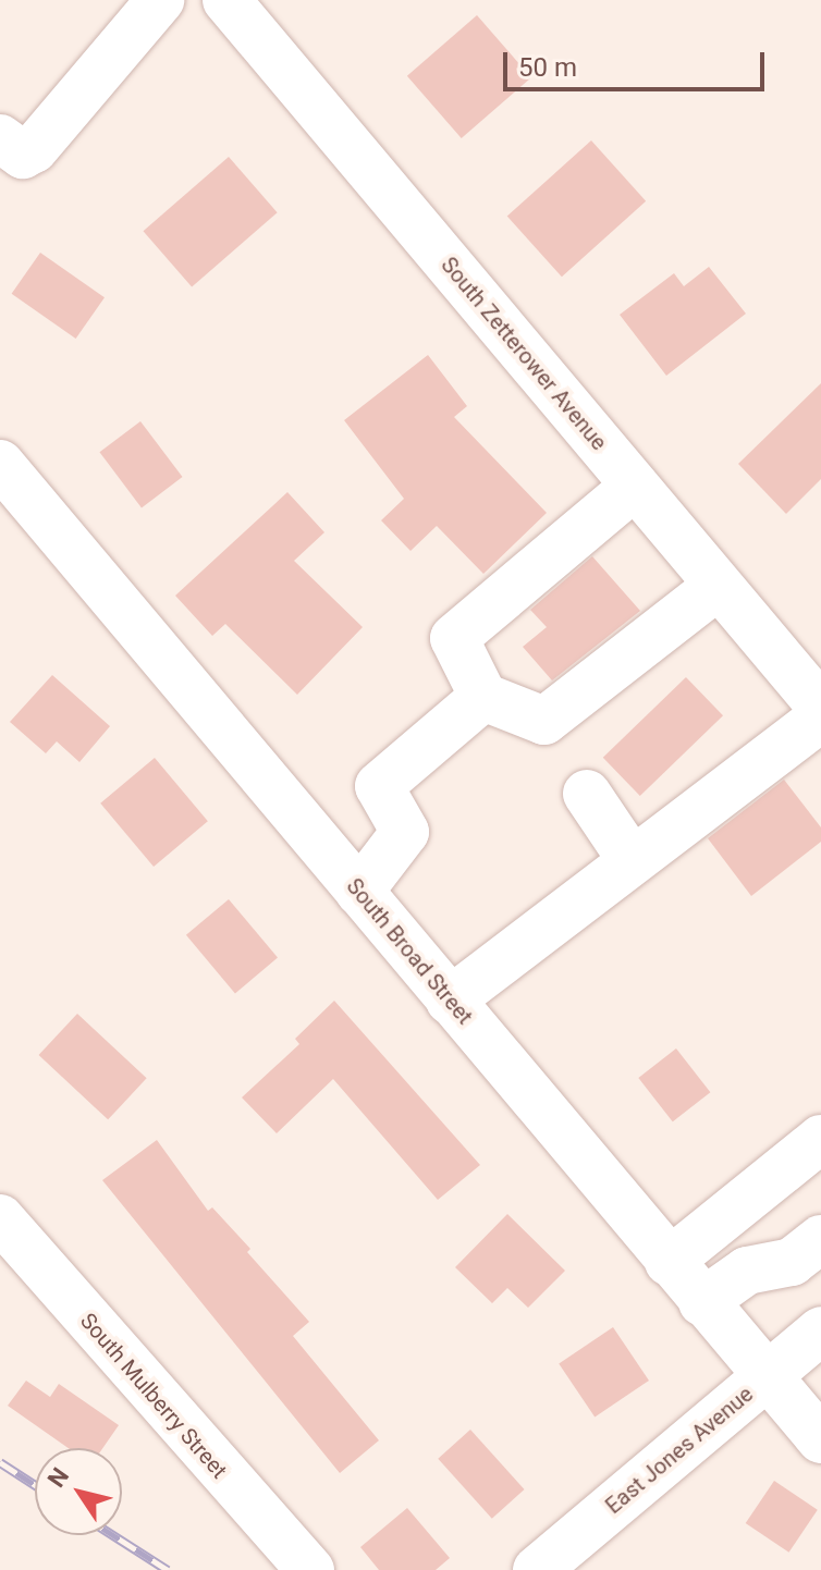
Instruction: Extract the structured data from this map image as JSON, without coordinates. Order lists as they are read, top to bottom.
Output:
{
  "streets": {
    "street": [
      "South Zetterower Avenue",
      "South Broad Street",
      "South Mulberry Street",
      "East Jones Avenue"
    ]
  },
  "crossings": [
    ["South Broad Street", "East Jones Avenue"]
  ],
  "scale_bar": "50 m",
  "north": "top left"
}
